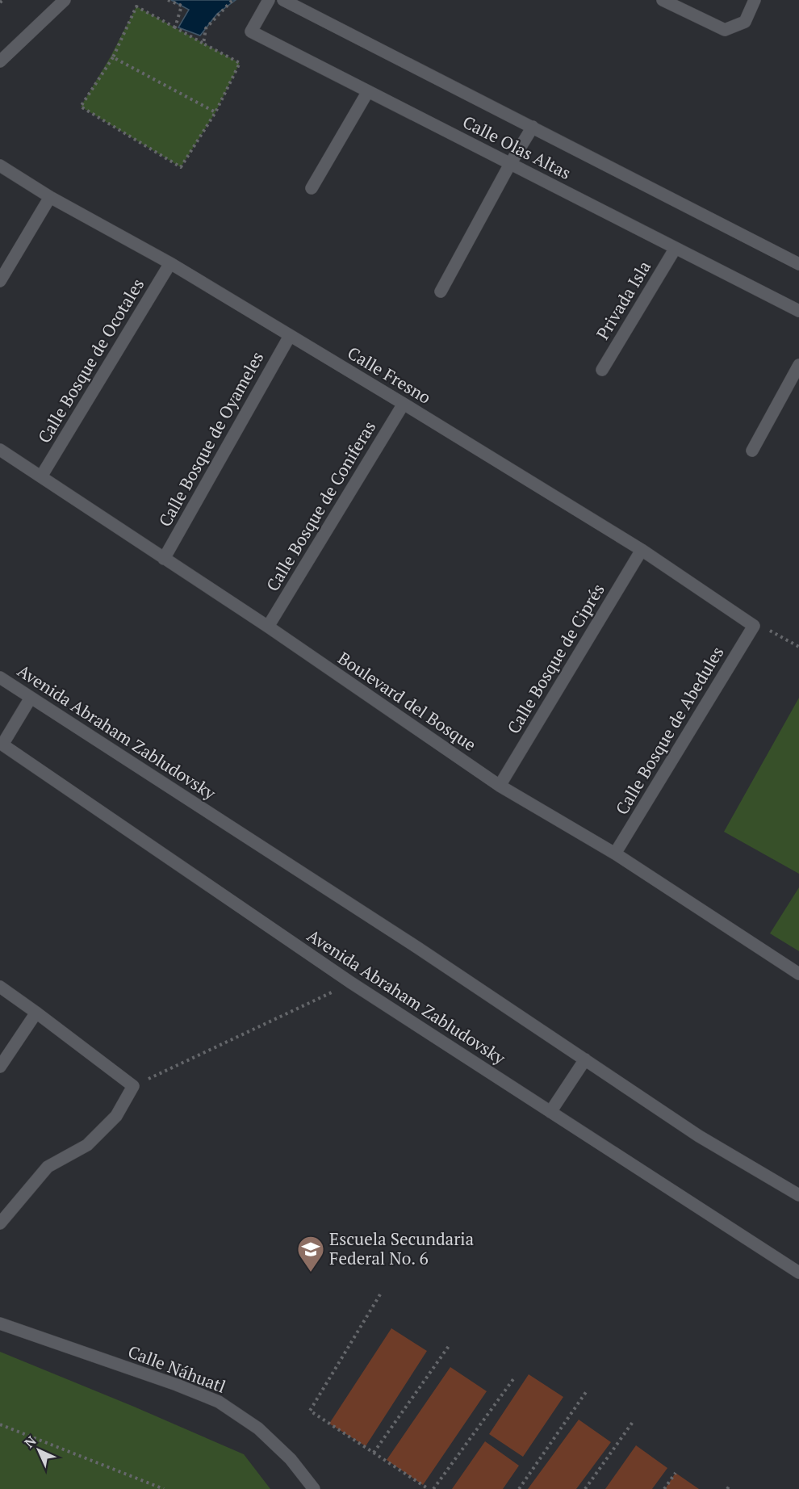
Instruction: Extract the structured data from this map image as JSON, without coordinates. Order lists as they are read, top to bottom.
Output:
{
  "streets": {
    "street": [
      "Calle Olas Altas",
      "Privada Isla",
      "Calle Bosque de Ocotales",
      "Calle Fresno",
      "Calle Bosque de Oyameles",
      "Calle Bosque de Coniferas",
      "Calle Bosque de Ciprés",
      "Boulevard del Bosque",
      "Calle Bosque de Abedules",
      "Avenida Abraham Zabludovsky",
      "Calle Náhuatl"
    ]
  },
  "crossings": [
    ["Calle Olas Altas", "Privada Isla"],
    ["Calle Bosque de Ocotales", "Calle Fresno"],
    ["Calle Bosque de Ocotales", "Boulevard del Bosque"],
    ["Calle Fresno", "Calle Bosque de Oyameles"],
    ["Calle Fresno", "Calle Bosque de Coniferas"],
    ["Calle Fresno", "Calle Bosque de Ciprés"],
    ["Calle Fresno", "Calle Bosque de Abedules"],
    ["Calle Bosque de Oyameles", "Boulevard del Bosque"],
    ["Calle Bosque de Coniferas", "Boulevard del Bosque"],
    ["Calle Bosque de Ciprés", "Boulevard del Bosque"],
    ["Boulevard del Bosque", "Calle Bosque de Abedules"]
  ],
  "places": {
    "school or university": ["Escuela Secundaria Federal No. 6"]
  },
  "north": "top left"
}
